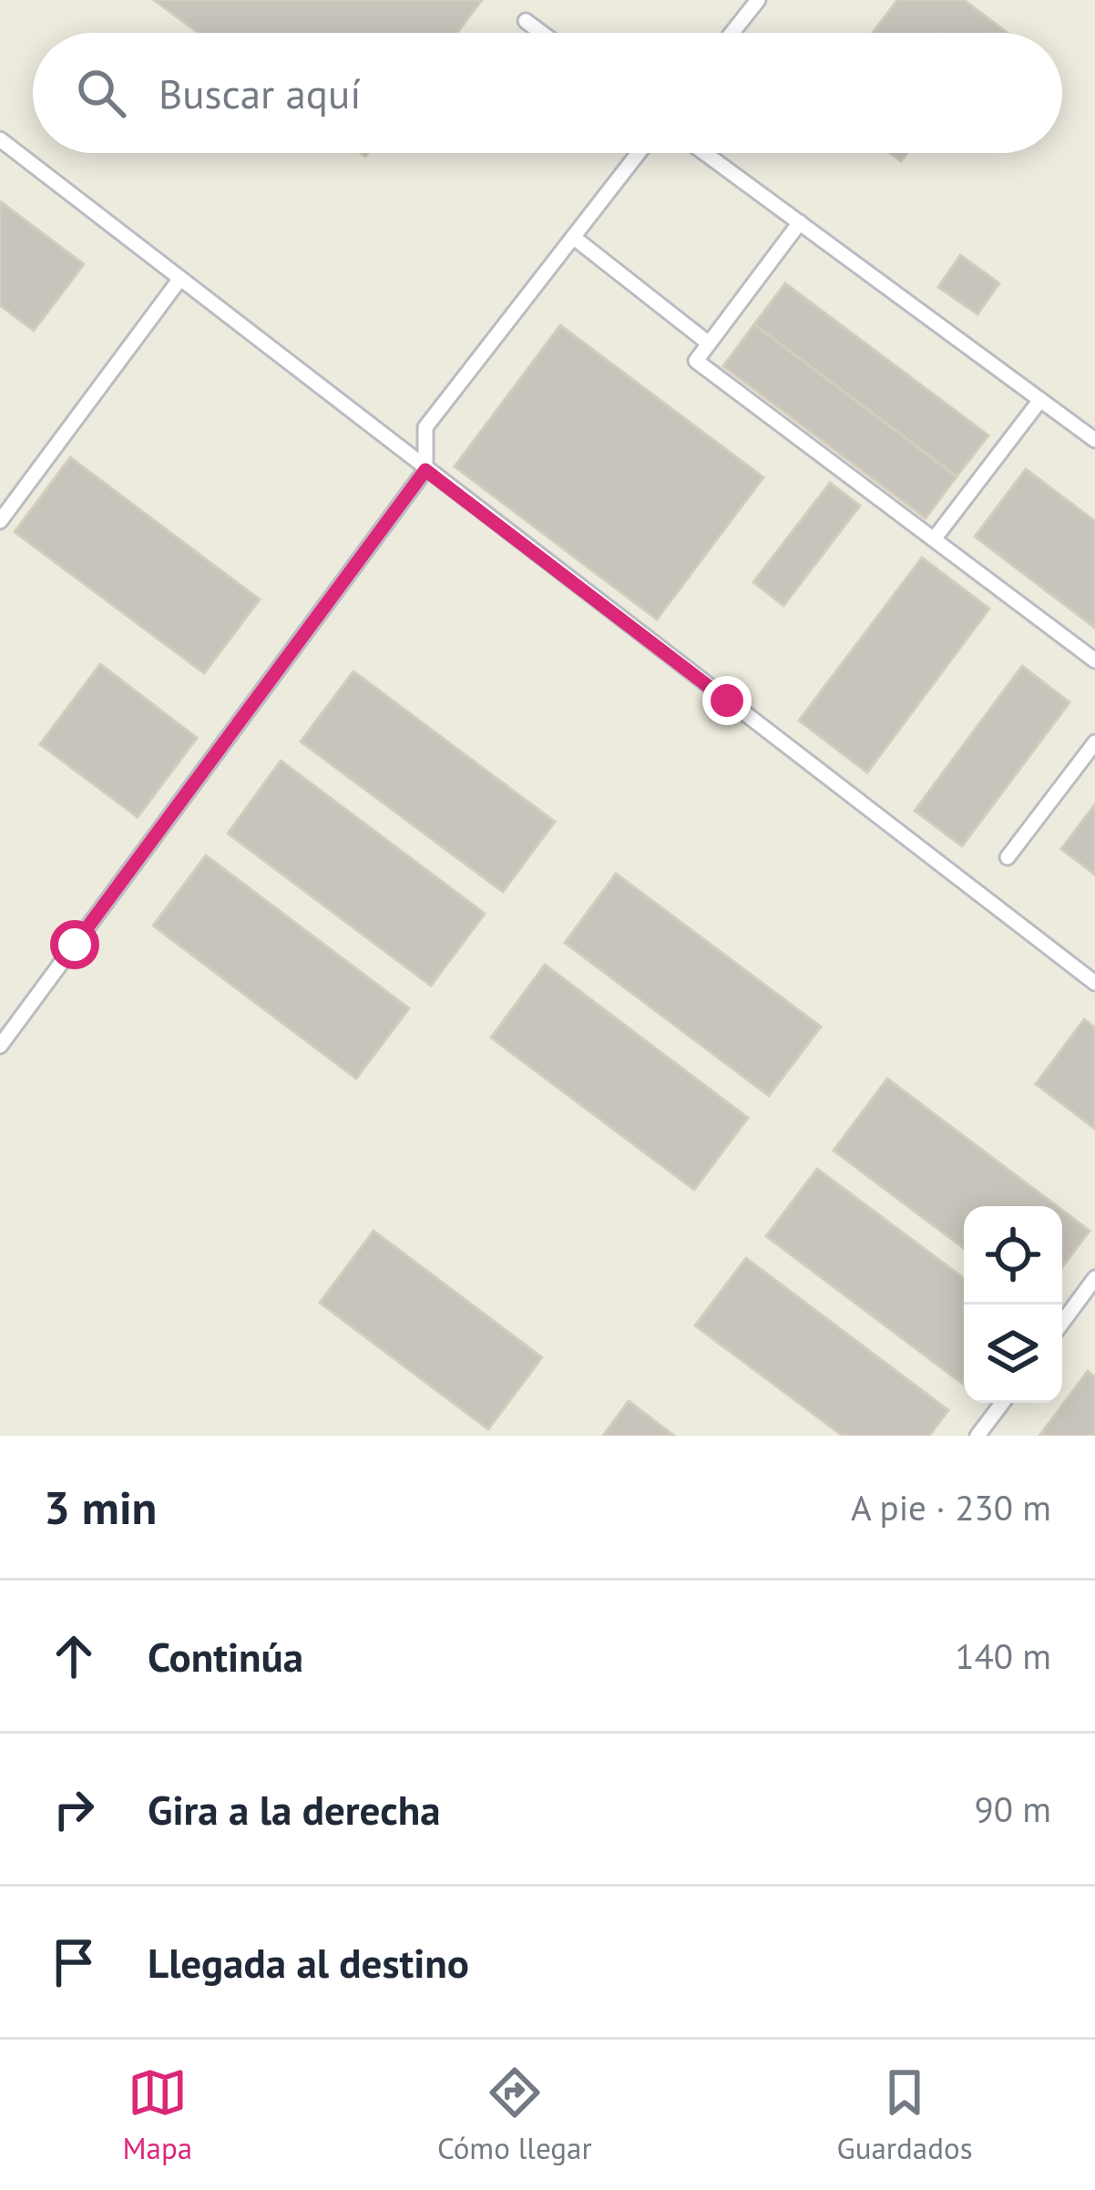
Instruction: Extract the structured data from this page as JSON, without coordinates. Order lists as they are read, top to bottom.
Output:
{
  "page": {
    "search": "Buscar aquí",
    "heading": ["3 min", "A pie · 230 m"],
    "list": [
      ["Continúa", "140 m"],
      ["Gira a la derecha", "90 m"],
      "Llegada al destino"
    ],
    "nav": ["Mapa", "Cómo llegar", "Guardados"]
  }
}
